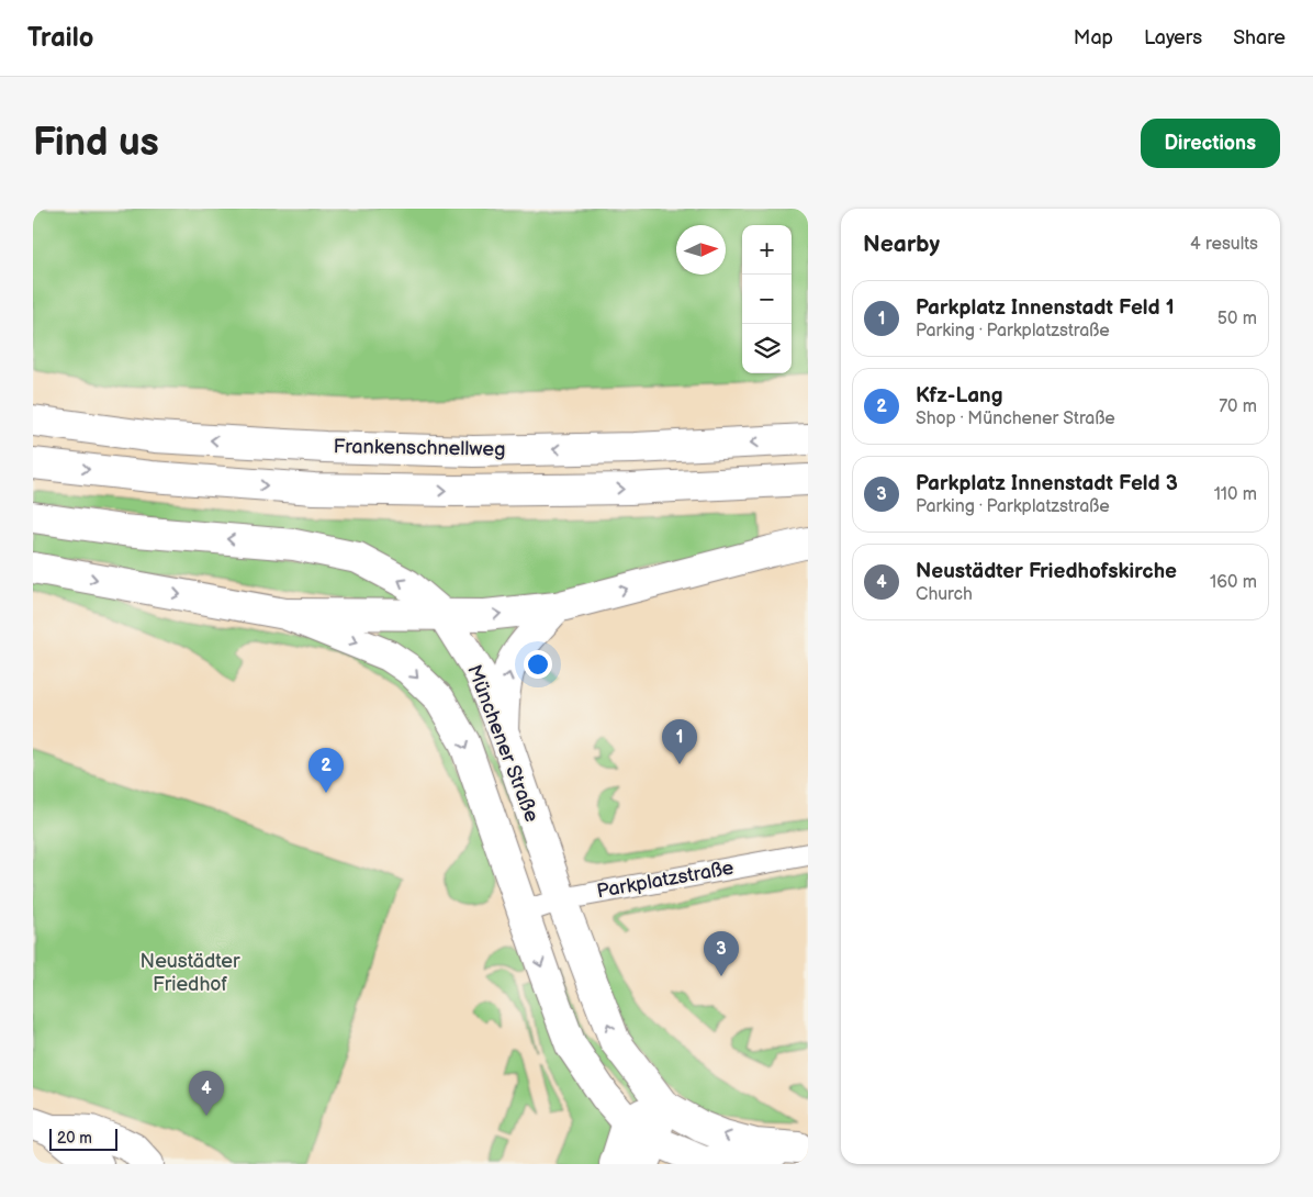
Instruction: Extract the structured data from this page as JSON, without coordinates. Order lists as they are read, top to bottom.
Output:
{
  "streets": {
    "main road": ["Frankenschnellweg", "Münchener Straße"],
    "street": ["Parkplatzstraße"]
  },
  "crossings": [
    ["Münchener Straße", "Parkplatzstraße"]
  ],
  "parks": ["Neustädter Friedhof"],
  "scale_bar": "20 m",
  "north": "right",
  "page": {
    "header": "Trailo",
    "nav": ["Map", "Layers", "Share"],
    "buttons": "Directions",
    "title": "Find us",
    "heading": ["Nearby", "4 results"],
    "map_buttons": ["+", "−"],
    "list": [
      {
        "mark": "1",
        "name": "Parkplatz Innenstadt Feld 1",
        "note": "Parking · Parkplatzstraße",
        "value": "50 m"
      },
      {
        "mark": "2",
        "name": "Kfz-Lang",
        "note": "Shop · Münchener Straße",
        "value": "70 m"
      },
      {
        "mark": "3",
        "name": "Parkplatz Innenstadt Feld 3",
        "note": "Parking · Parkplatzstraße",
        "value": "110 m"
      },
      {
        "mark": "4",
        "name": "Neustädter Friedhofskirche",
        "note": "Church",
        "value": "160 m"
      }
    ],
    "pins": [
      "1",
      "2",
      "3",
      "4"
    ],
    "scale": "20 m"
  }
}
